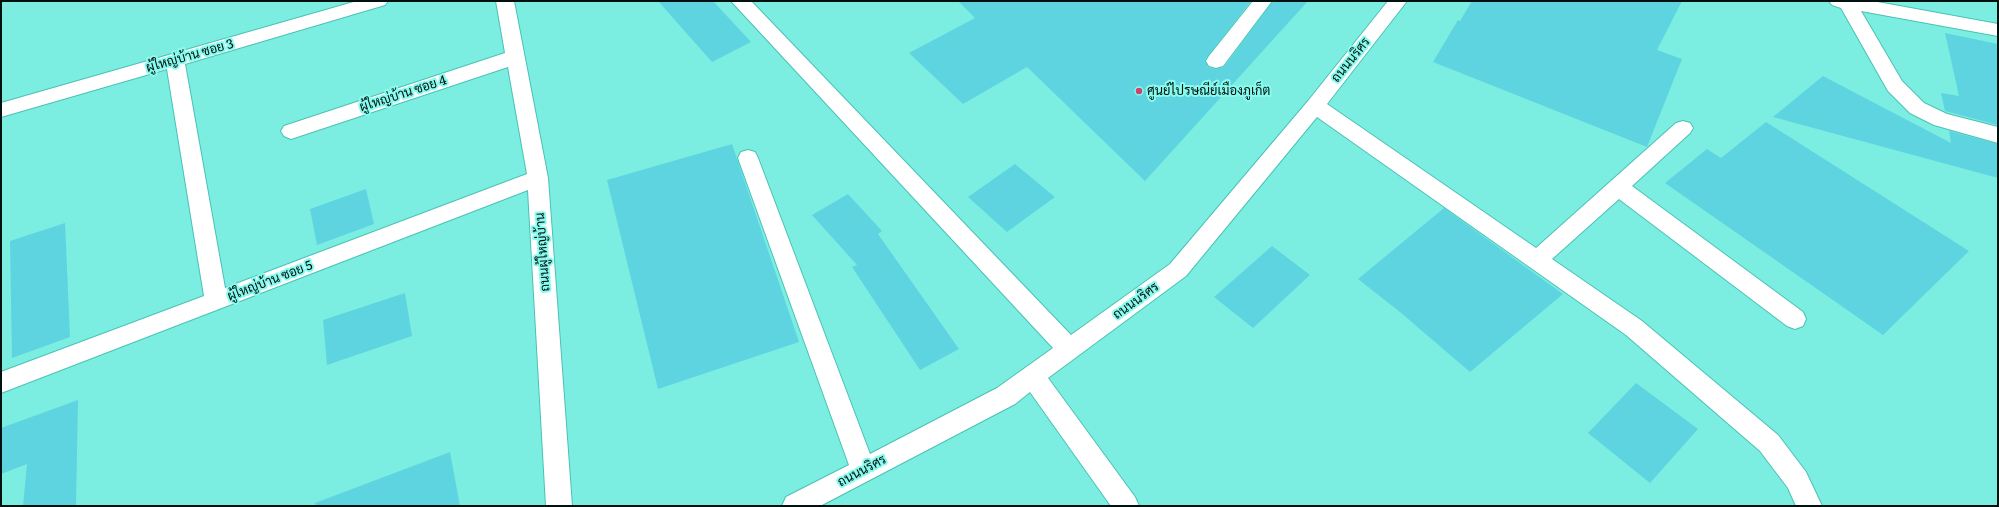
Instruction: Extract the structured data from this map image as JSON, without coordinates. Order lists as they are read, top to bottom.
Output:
{
  "streets": {
    "street": [
      "ผู้ใหญ่บ้าน ซอย 3",
      "ถนนนริศร",
      "ผู้ใหญ่บ้าน ซอย 4",
      "ถนนผู้ใหญ่บ้าน",
      "ผู้ใหญ่บ้าน ซอย 5"
    ]
  },
  "crossings": [
    ["ผู้ใหญ่บ้าน ซอย 4", "ถนนผู้ใหญ่บ้าน"],
    ["ถนนผู้ใหญ่บ้าน", "ผู้ใหญ่บ้าน ซอย 5"]
  ],
  "places": ["ศูนย์ไปรษณีย์เมืองภูเก็ต"]
}
